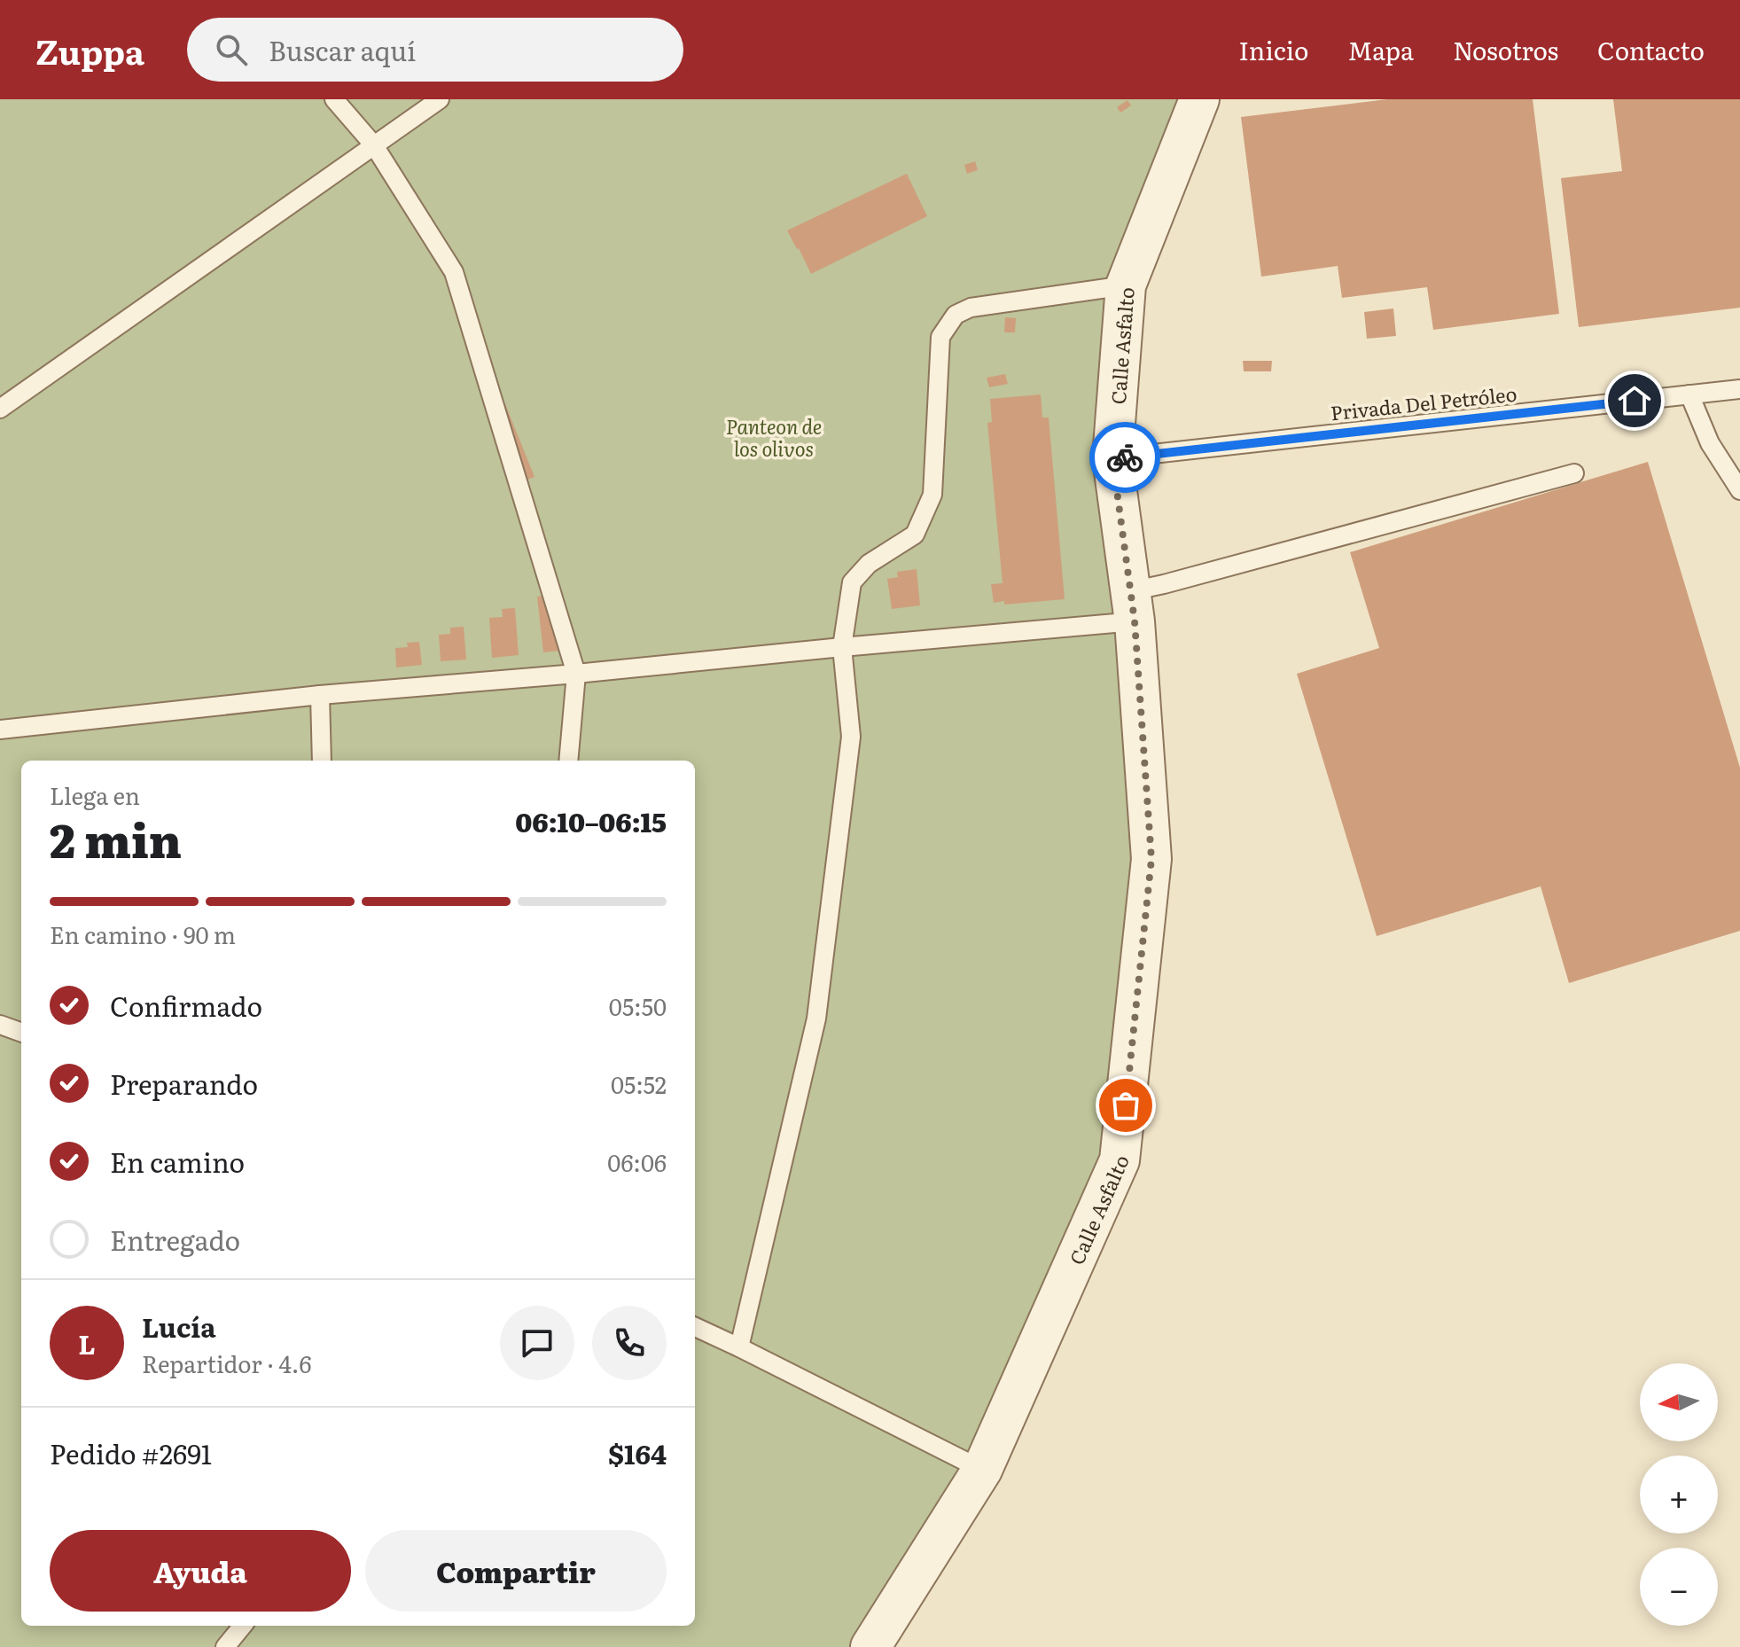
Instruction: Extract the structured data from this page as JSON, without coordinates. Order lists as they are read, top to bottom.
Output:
{
  "streets": {
    "street": ["Calle Asfalto"],
    "lane": ["Privada Del Petróleo"]
  },
  "crossings": [
    ["Calle Asfalto", "Privada Del Petróleo"]
  ],
  "parks": ["Panteon de los olivos"],
  "north": "left",
  "page": {
    "header": "Zuppa",
    "search": "Buscar aquí",
    "nav": [
      "Inicio",
      "Mapa",
      "Nosotros",
      "Contacto"
    ],
    "heading": ["2 min", "Llega en", "06:10–06:15"],
    "panel": [
      "Lucía",
      "Repartidor · 4.6",
      "Pedido #2691",
      "$164"
    ],
    "bar": "En camino · 90 m",
    "list": [
      ["Confirmado", "05:50"],
      ["Preparando", "05:52"],
      ["En camino", "06:06"],
      "Entregado"
    ],
    "round": "L",
    "map_buttons": ["+", "−"],
    "buttons": ["Ayuda", "Compartir"]
  }
}
